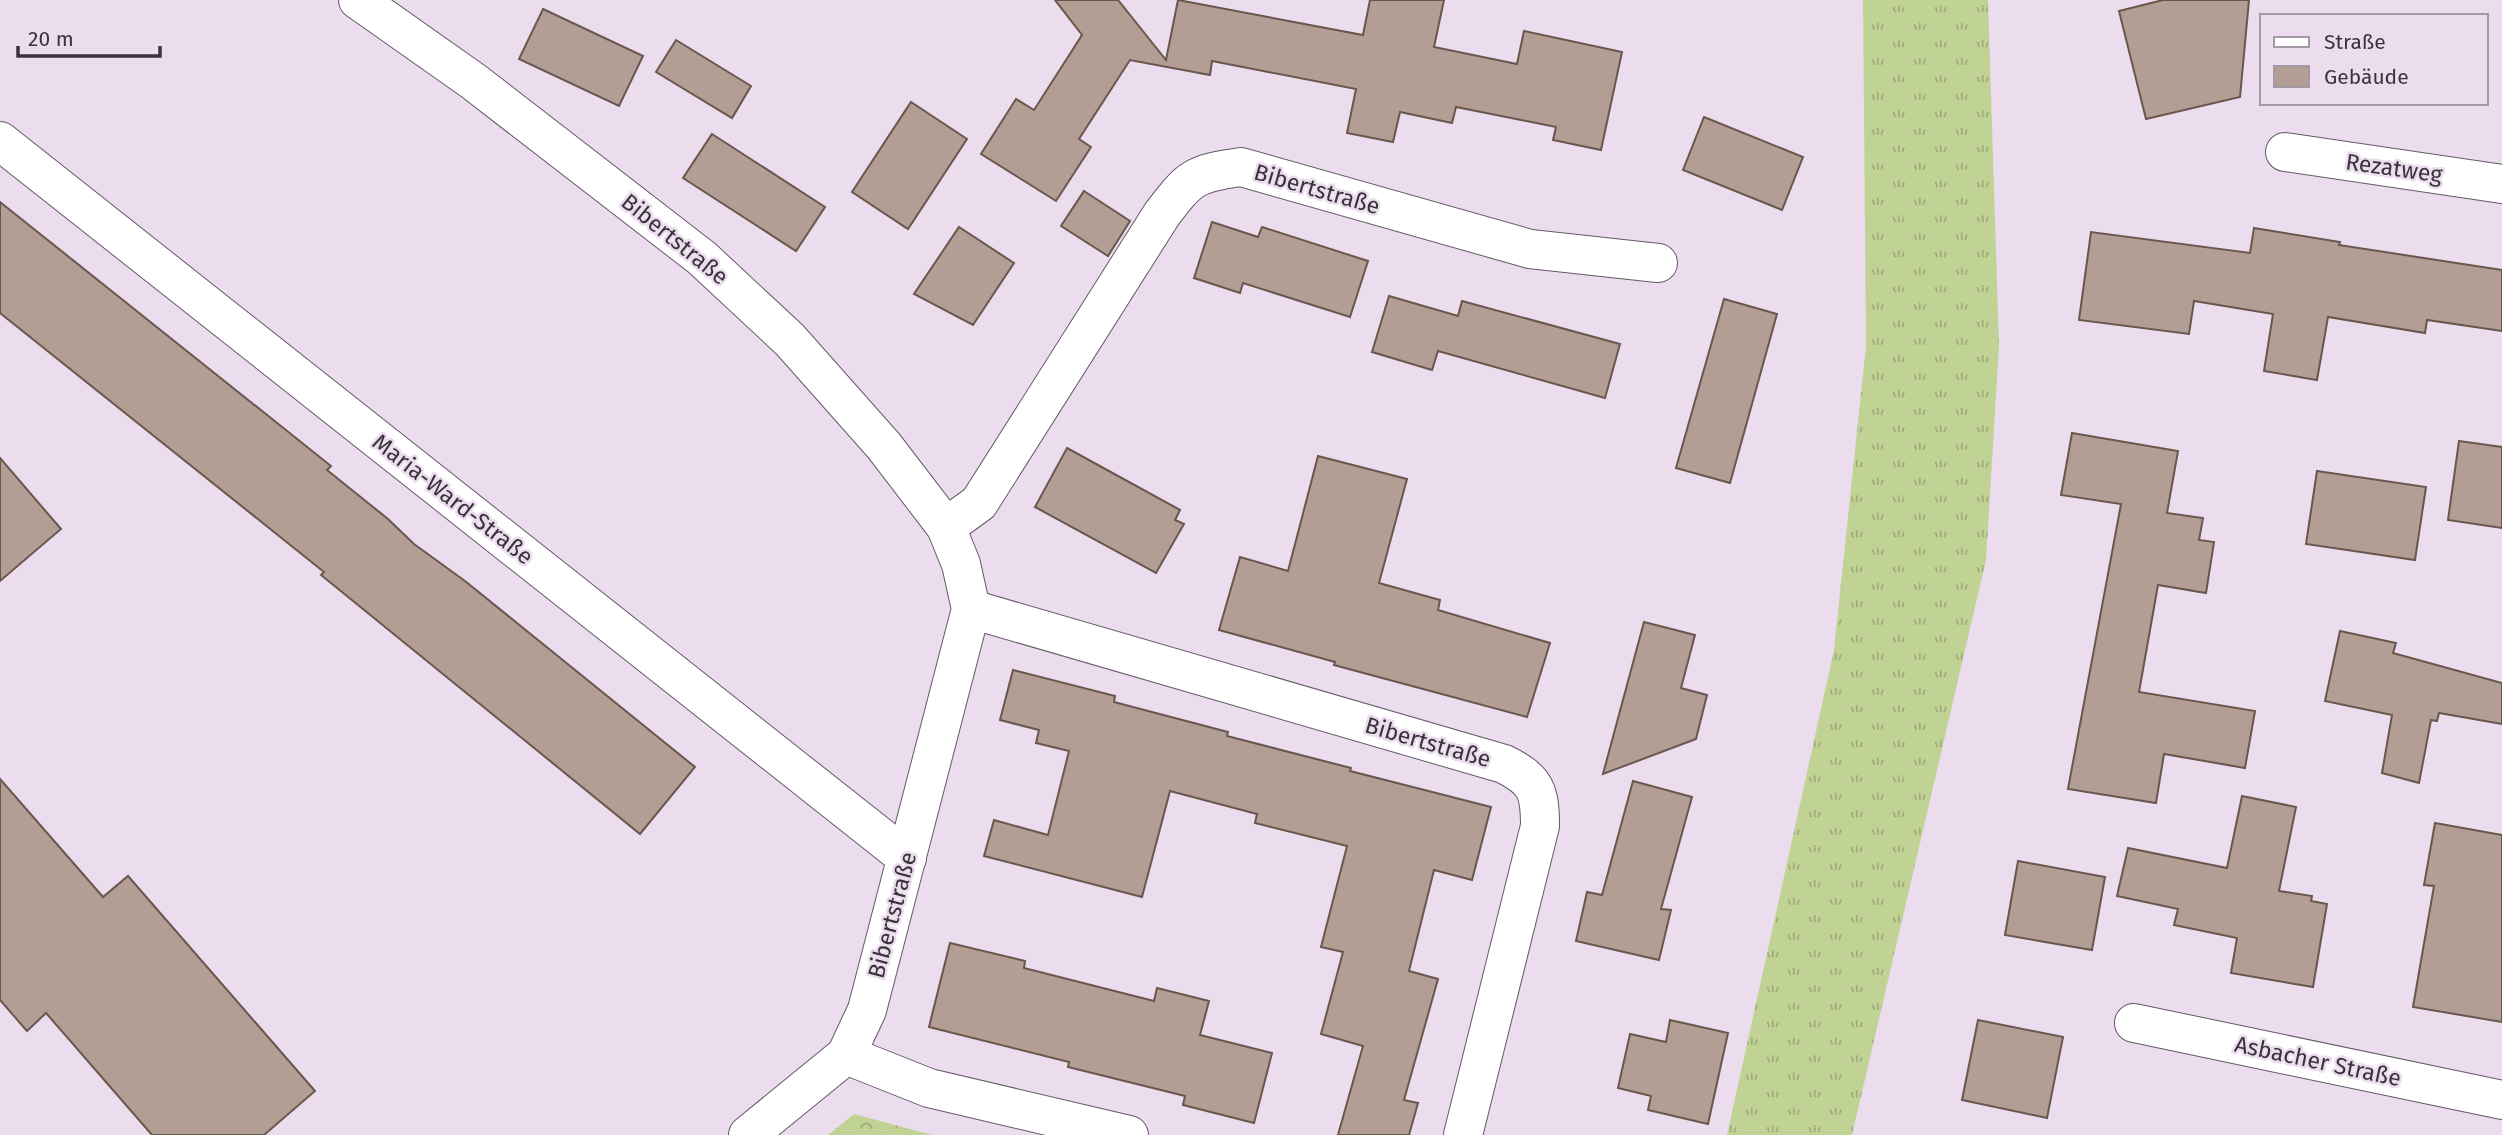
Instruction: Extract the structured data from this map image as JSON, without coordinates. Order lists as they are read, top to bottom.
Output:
{
  "streets": {
    "street": [
      "Rezatweg",
      "Bibertstraße",
      "Maria-Ward-Straße",
      "Asbacher Straße"
    ]
  },
  "crossings": [
    ["Bibertstraße", "Maria-Ward-Straße"]
  ],
  "legend": ["Straße", "Gebäude"],
  "scale_bar": "20 m"
}
